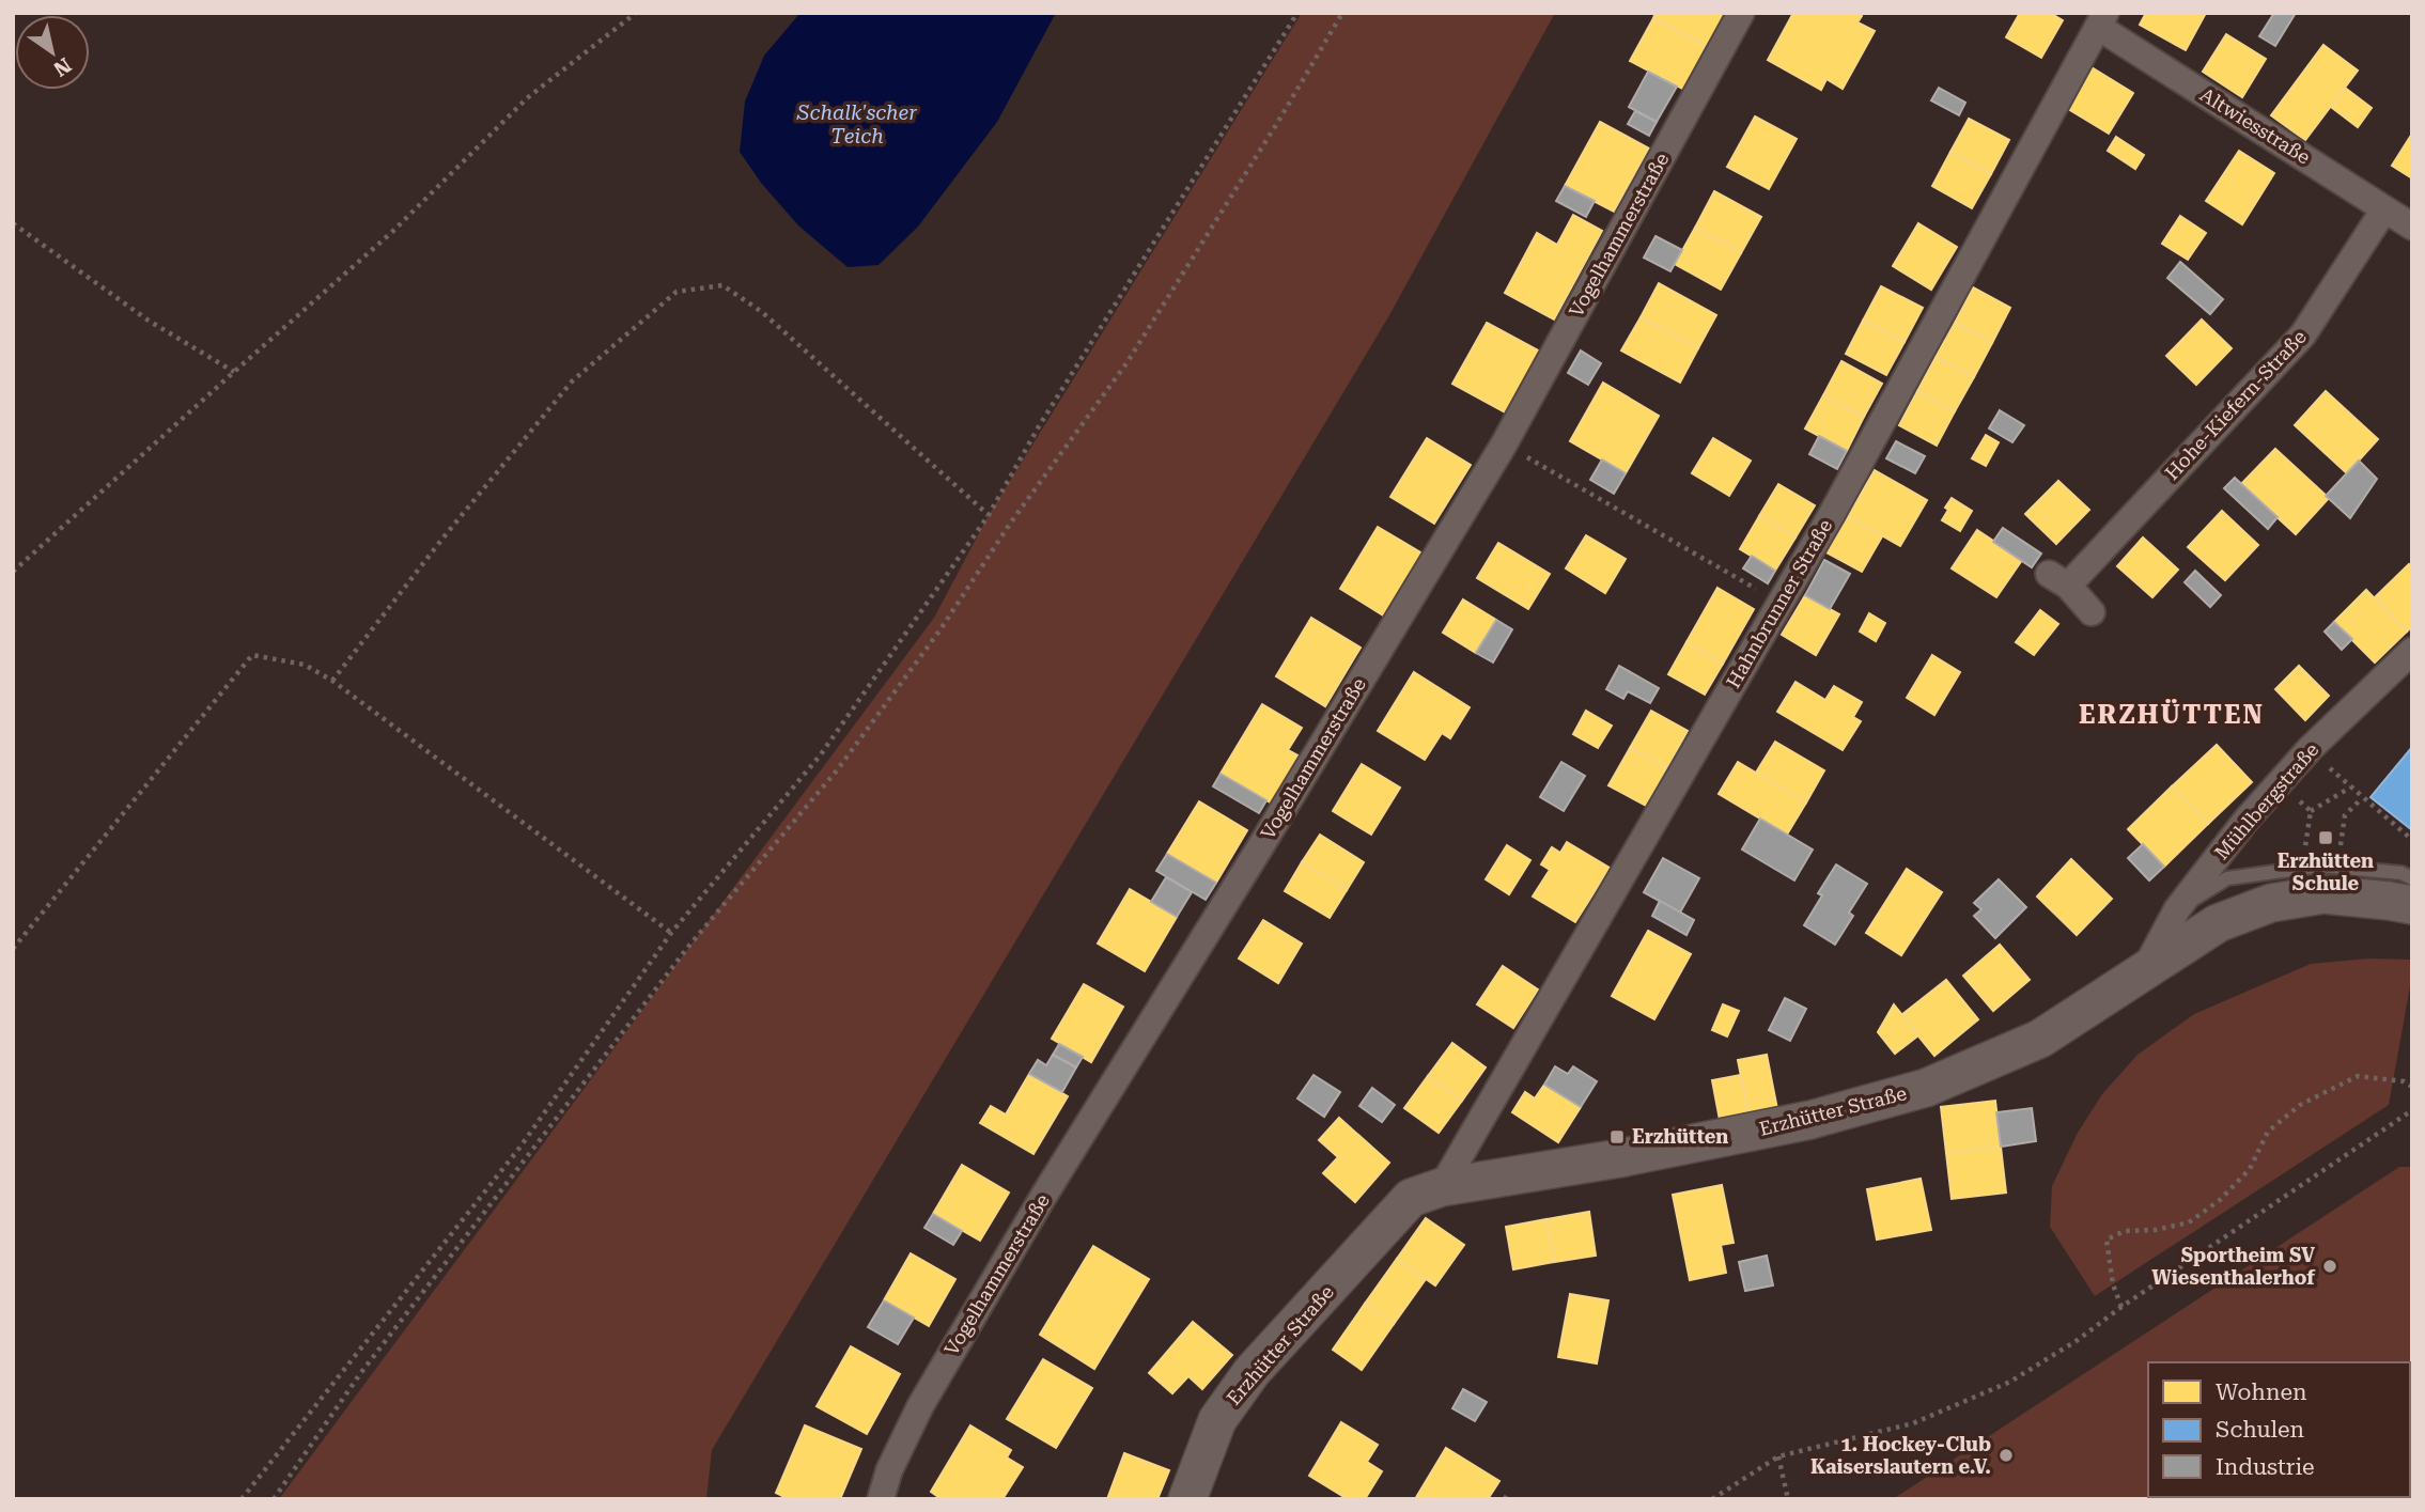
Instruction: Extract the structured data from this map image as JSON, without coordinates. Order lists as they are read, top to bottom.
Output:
{
  "streets": {
    "street": [
      "Altwiesstraße",
      "Vogelhammerstraße",
      "Hohe-Kiefern-Straße",
      "Hahnbrunner Straße",
      "Mühlbergstraße",
      "Erzhütter Straße"
    ]
  },
  "crossings": [
    ["Altwiesstraße", "Hohe-Kiefern-Straße"],
    ["Altwiesstraße", "Hahnbrunner Straße"],
    ["Hahnbrunner Straße", "Erzhütter Straße"],
    ["Mühlbergstraße", "Erzhütter Straße"]
  ],
  "districts": ["ERZHÜTTEN"],
  "water": ["Schalk'scher Teich"],
  "places": {
    "transit": ["Erzhütten Schule", "Erzhütten"],
    "other": ["Sportheim SV Wiesenthalerhof", "1. Hockey-Club Kaiserslautern e.V."]
  },
  "legend": ["Wohnen", "Schulen", "Industrie"],
  "north": "bottom right"
}
